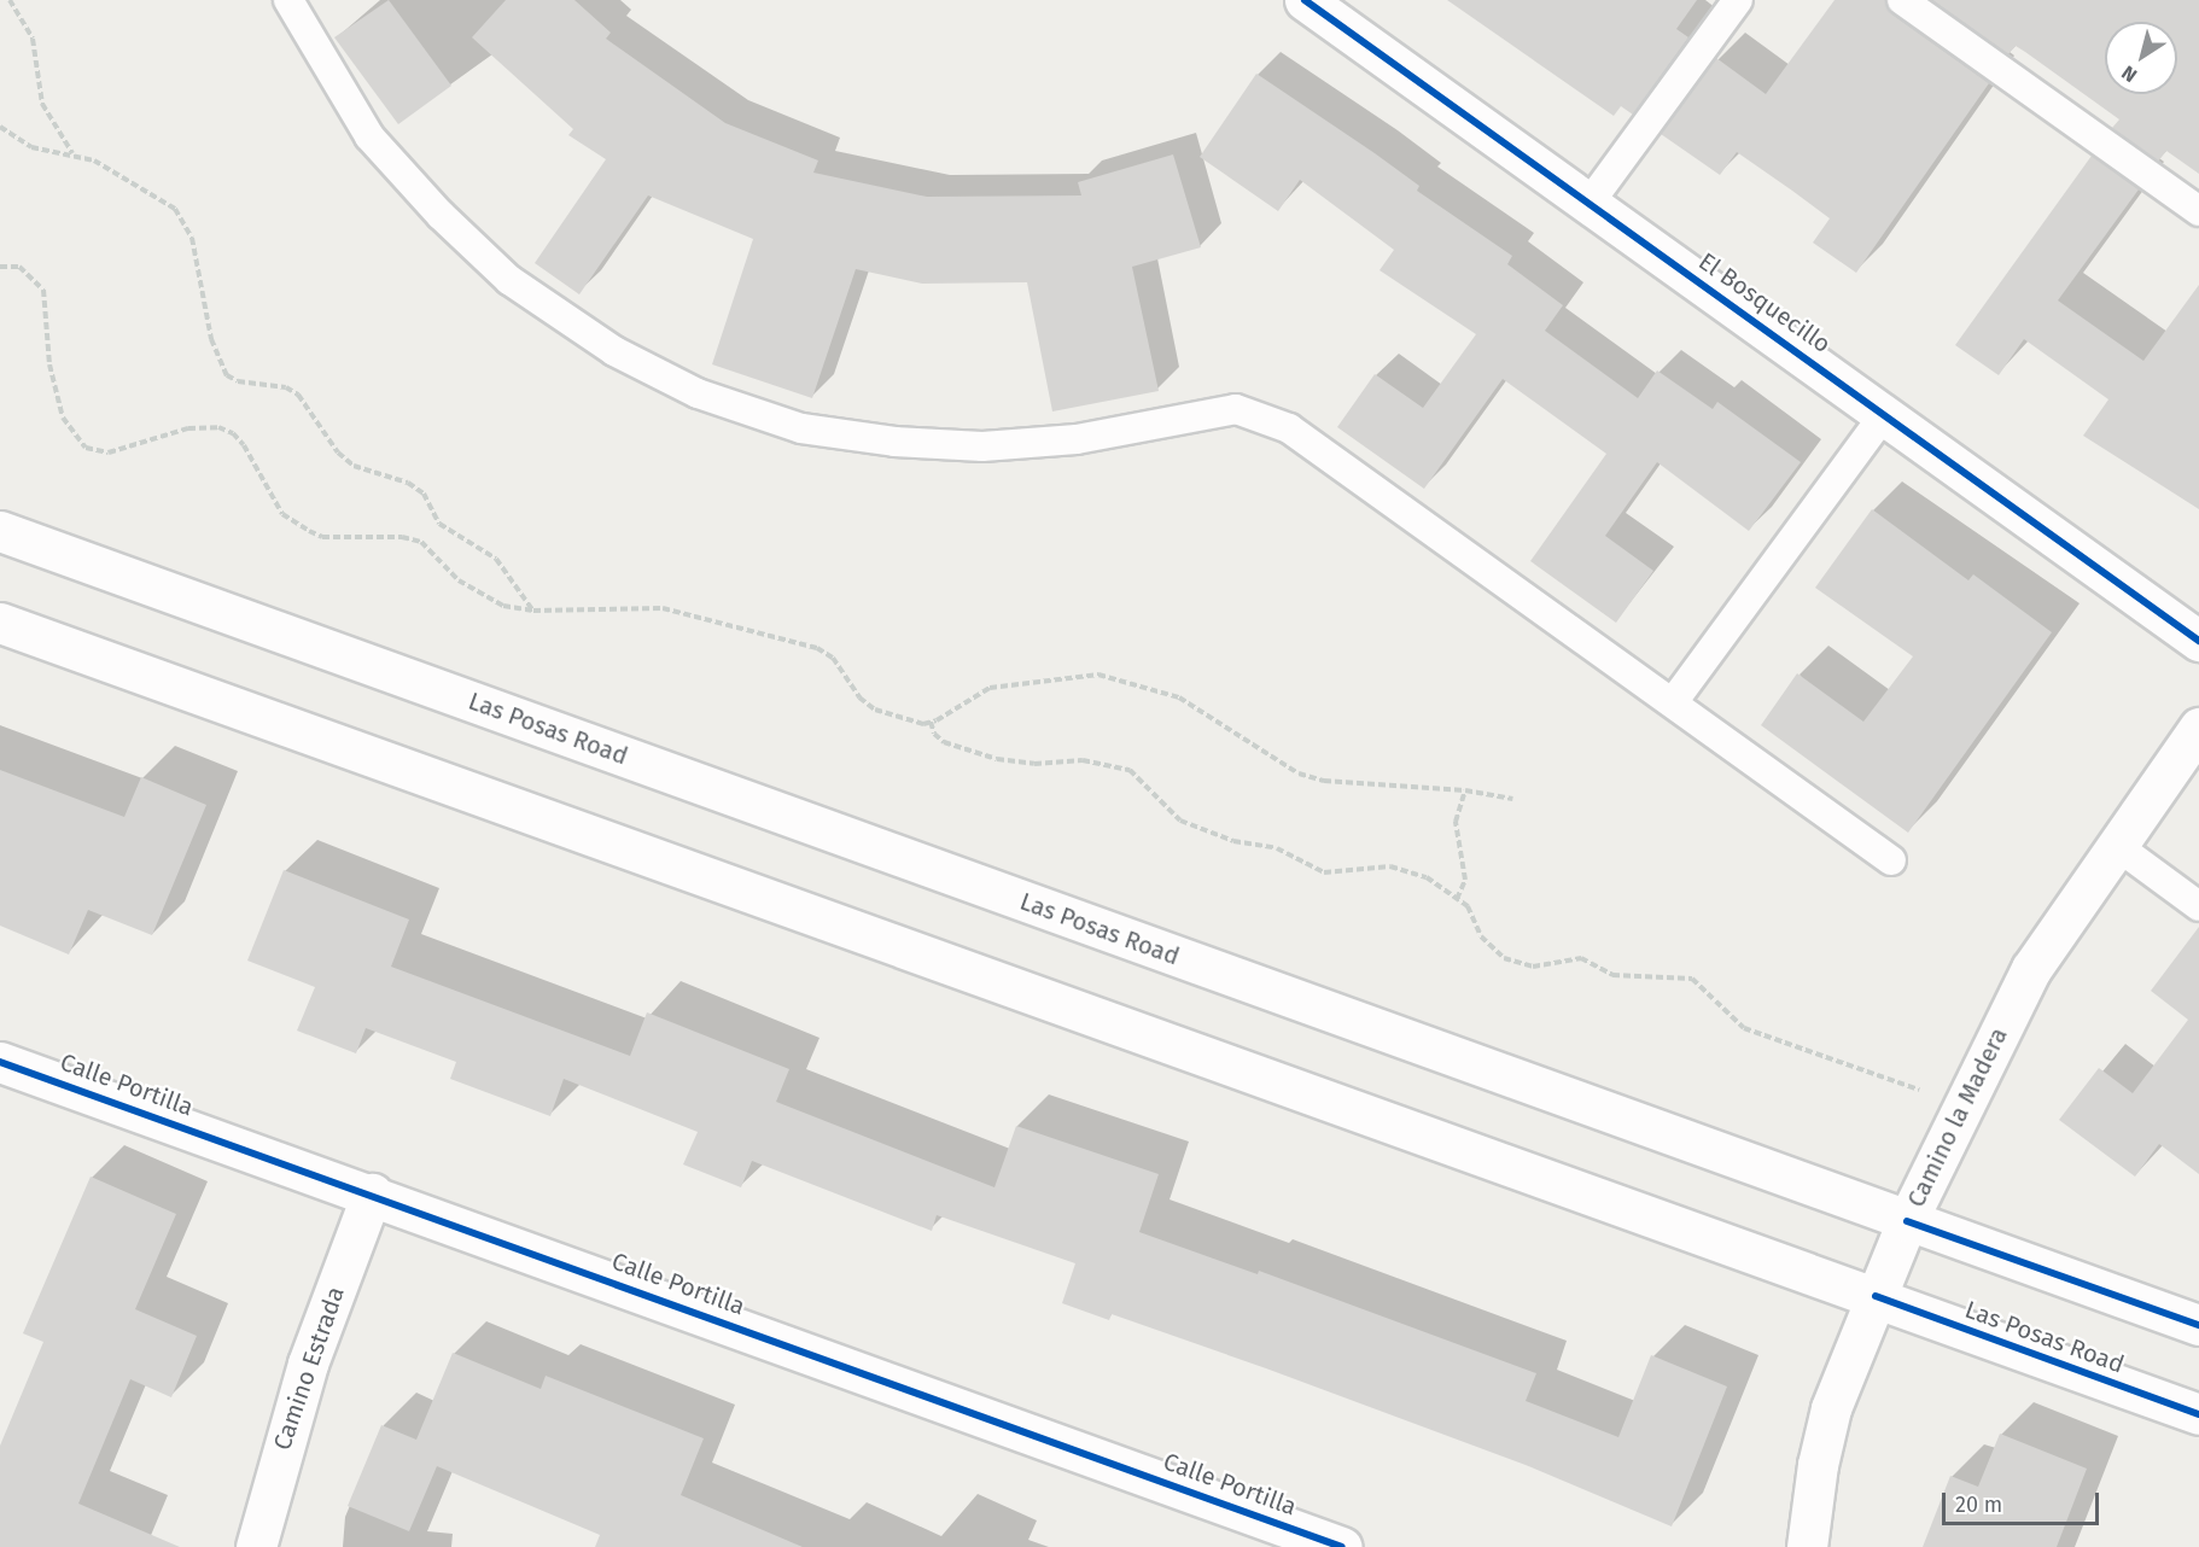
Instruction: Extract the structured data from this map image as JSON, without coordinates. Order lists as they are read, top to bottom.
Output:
{
  "streets": {
    "main road": [
      "El Bosquecillo",
      "Las Posas Road",
      "Calle Portilla",
      "Camino la Madera",
      "Camino Estrada"
    ]
  },
  "crossings": [
    ["Las Posas Road", "Camino la Madera"],
    ["Calle Portilla", "Camino Estrada"]
  ],
  "scale_bar": "20 m",
  "north": "bottom left"
}
